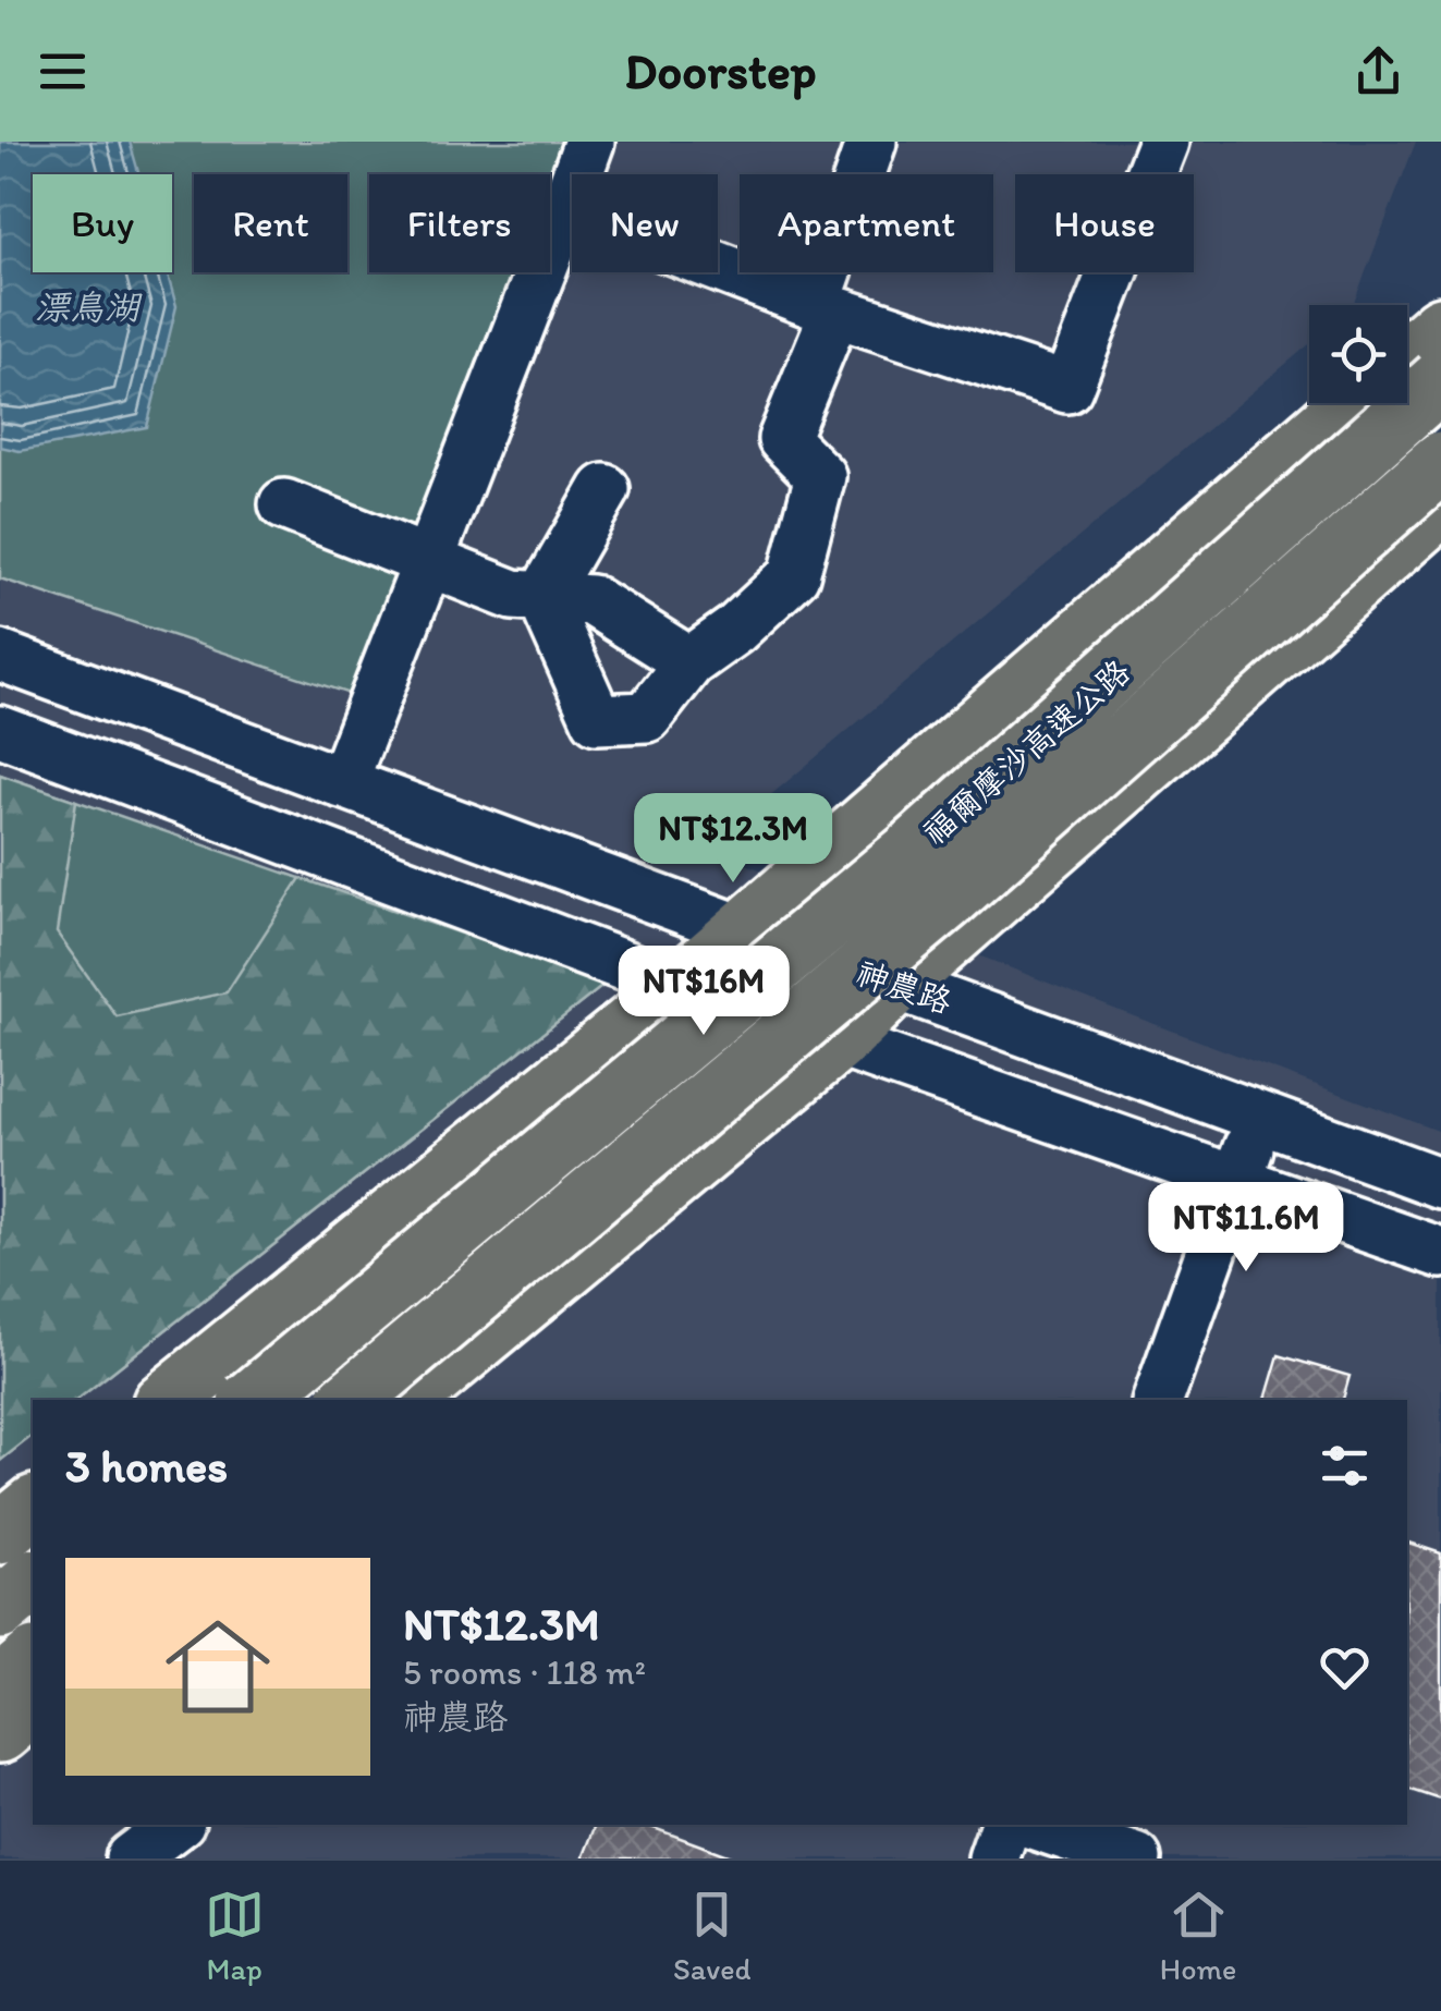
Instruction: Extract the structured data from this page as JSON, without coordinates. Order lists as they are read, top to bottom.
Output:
{
  "streets": {
    "main road": ["福爾摩沙高速公路"],
    "street": ["神農路"]
  },
  "water": ["漂鳥湖"],
  "page": {
    "header": "Doorstep",
    "chip": [
      "Buy",
      "Rent",
      "Filters",
      "New",
      "Apartment",
      "House"
    ],
    "price": ["NT$12.3M", "NT$16M", "NT$11.6M"],
    "heading": "3 homes",
    "list": [
      {
        "name": "NT$12.3M",
        "note": "5 rooms · 118 m² · 神農路"
      }
    ],
    "tabs": ["Map", "Saved", "Home"]
  }
}
